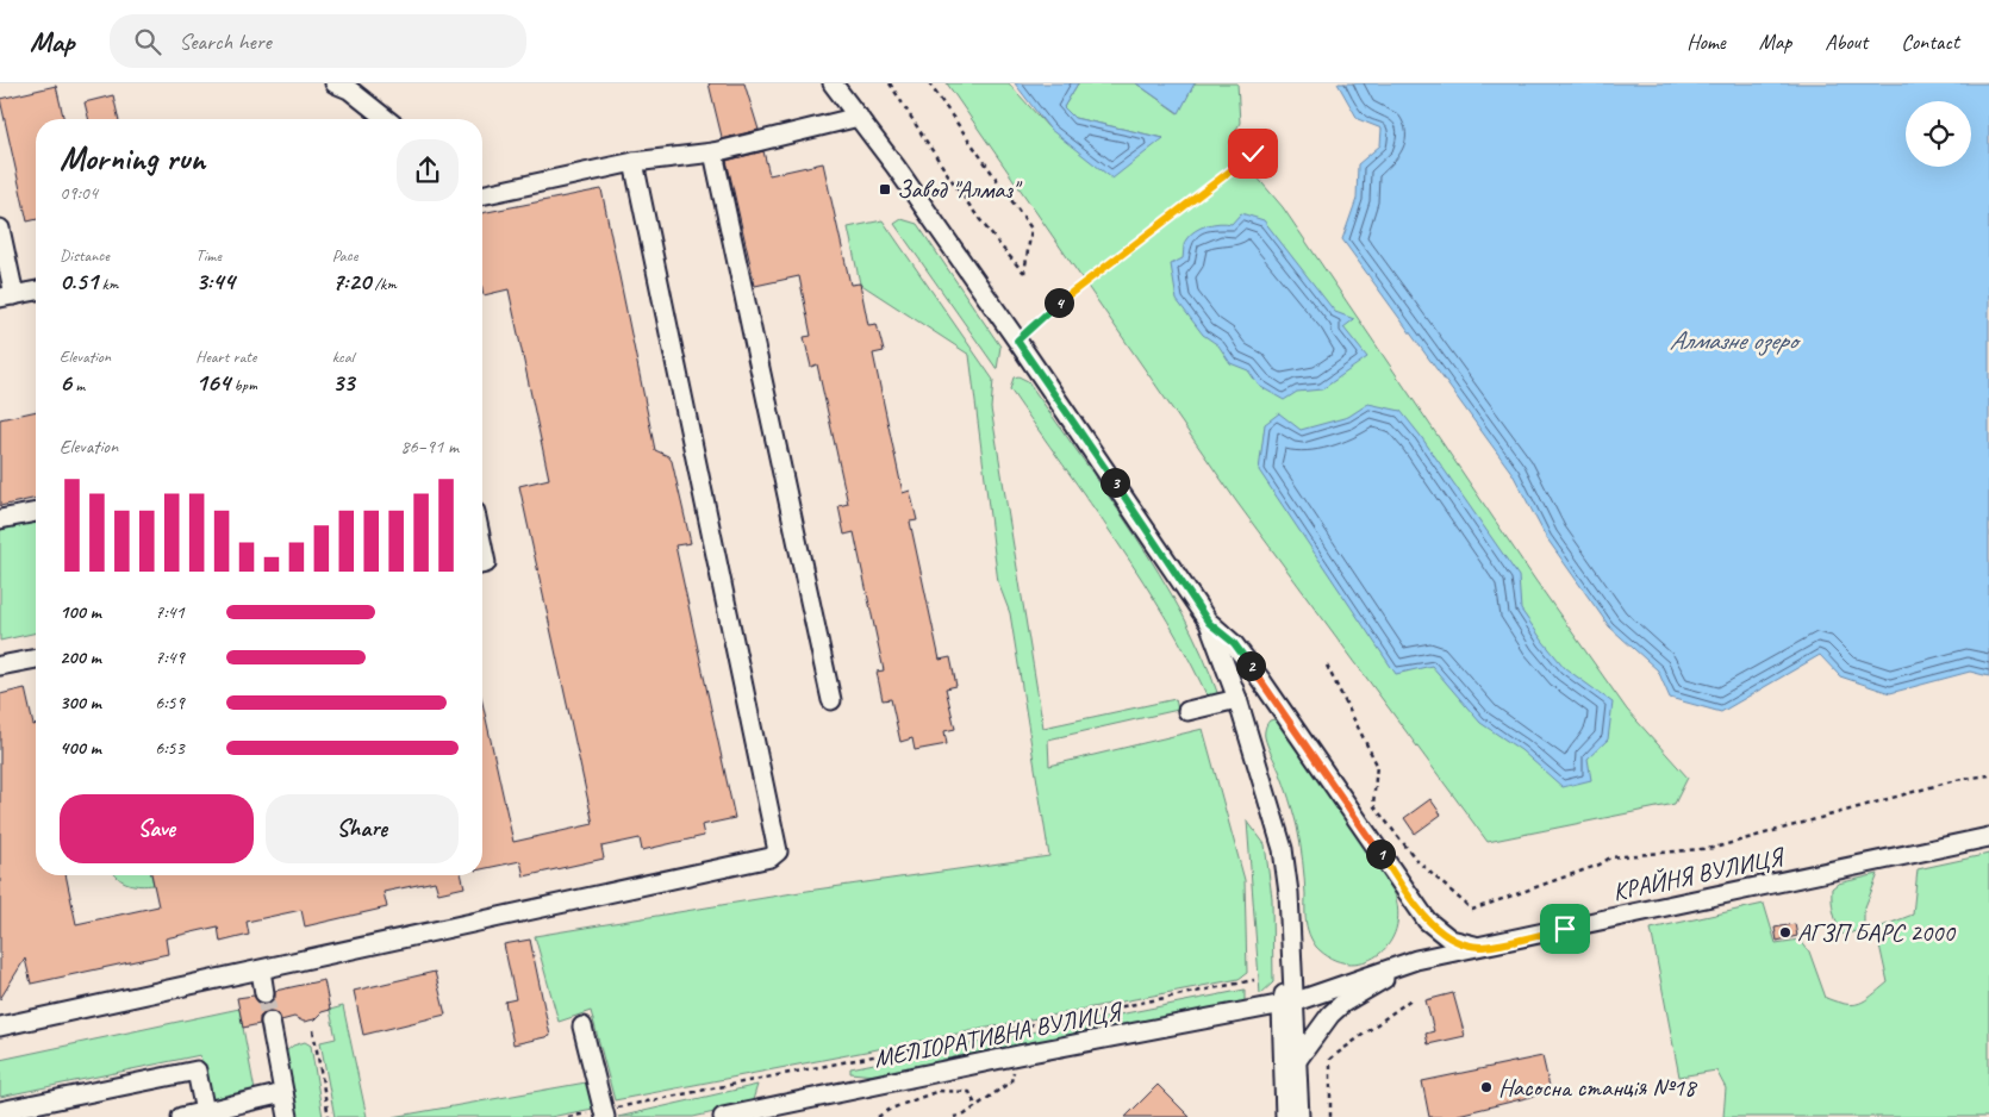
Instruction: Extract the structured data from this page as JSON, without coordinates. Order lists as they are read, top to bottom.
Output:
{
  "streets": {
    "street": ["КРАЙНЯ ВУЛИЦЯ", "МЕЛІОРАТИВНА ВУЛИЦЯ"]
  },
  "crossings": [
    ["КРАЙНЯ ВУЛИЦЯ", "МЕЛІОРАТИВНА ВУЛИЦЯ"]
  ],
  "water": ["Алмазне озеро"],
  "places": {
    "transit": ["Завод \"Алмаз\""],
    "other": ["АГЗП БАРС 2000", "Насосна станція №18"]
  },
  "page": {
    "header": "Map",
    "search": "Search here",
    "nav": [
      "Home",
      "Map",
      "About",
      "Contact"
    ],
    "heading": ["Morning run", "09:04"],
    "stats": [
      ["Distance", "0.51 km"],
      ["Time", "3:44"],
      ["Pace", "7:20 /km"],
      ["Elevation", "6 m"],
      ["Heart rate", "164 bpm"],
      ["kcal", "33"]
    ],
    "pins": [
      "4",
      "3",
      "2",
      "1"
    ],
    "chart": ["Elevation", "86–91 m"],
    "list": [
      {
        "name": "100 m",
        "note": "7:41"
      },
      {
        "name": "200 m",
        "note": "7:49"
      },
      {
        "name": "300 m",
        "note": "6:59"
      },
      {
        "name": "400 m",
        "note": "6:53"
      }
    ],
    "buttons": ["Save", "Share"]
  }
}
